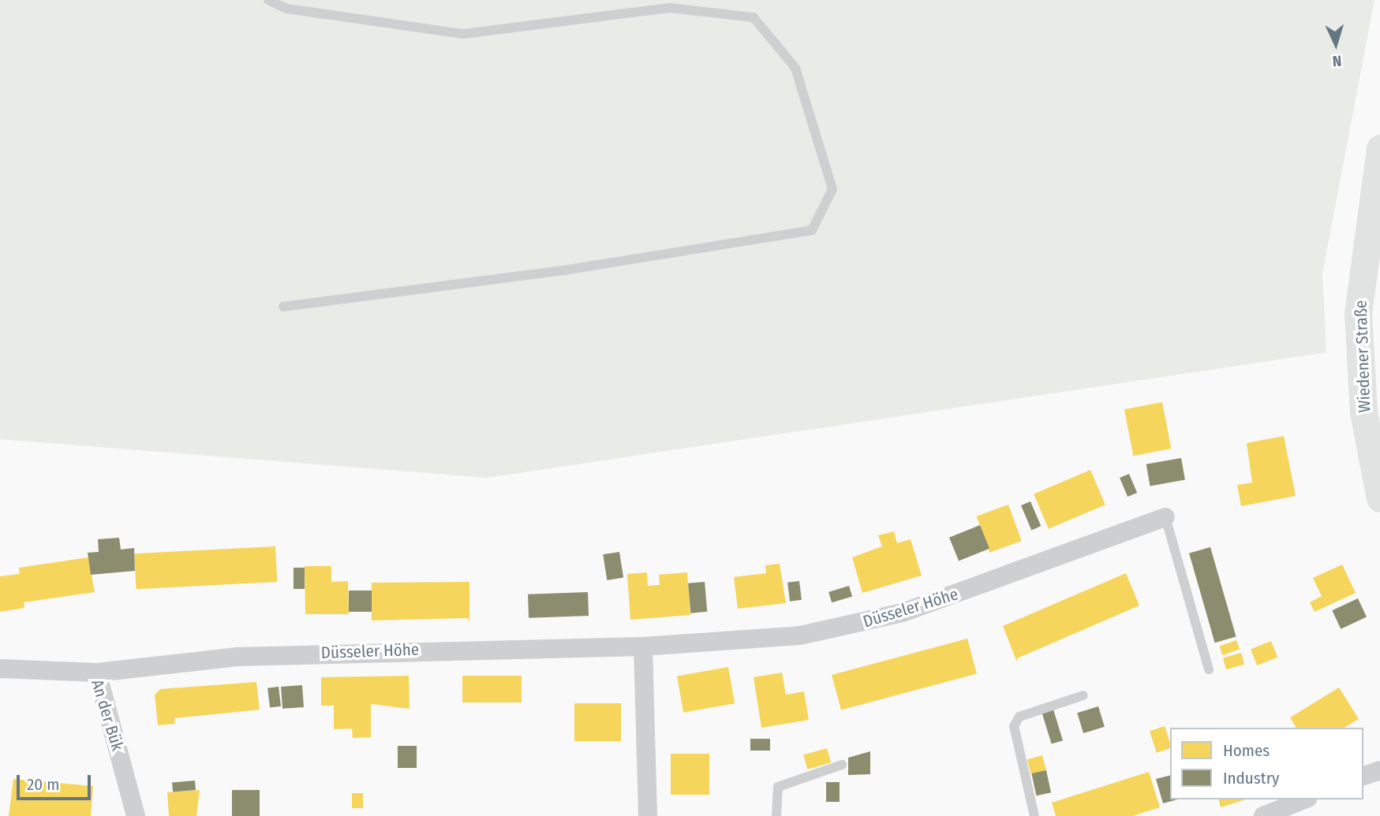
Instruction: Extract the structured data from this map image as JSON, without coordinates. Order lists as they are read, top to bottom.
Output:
{
  "streets": {
    "main road": ["Wiedener Straße"],
    "street": ["Düsseler Höhe", "An der Bük"]
  },
  "crossings": [
    ["Düsseler Höhe", "An der Bük"]
  ],
  "legend": ["Homes", "Industry"],
  "scale_bar": "20 m",
  "north": "bottom"
}
